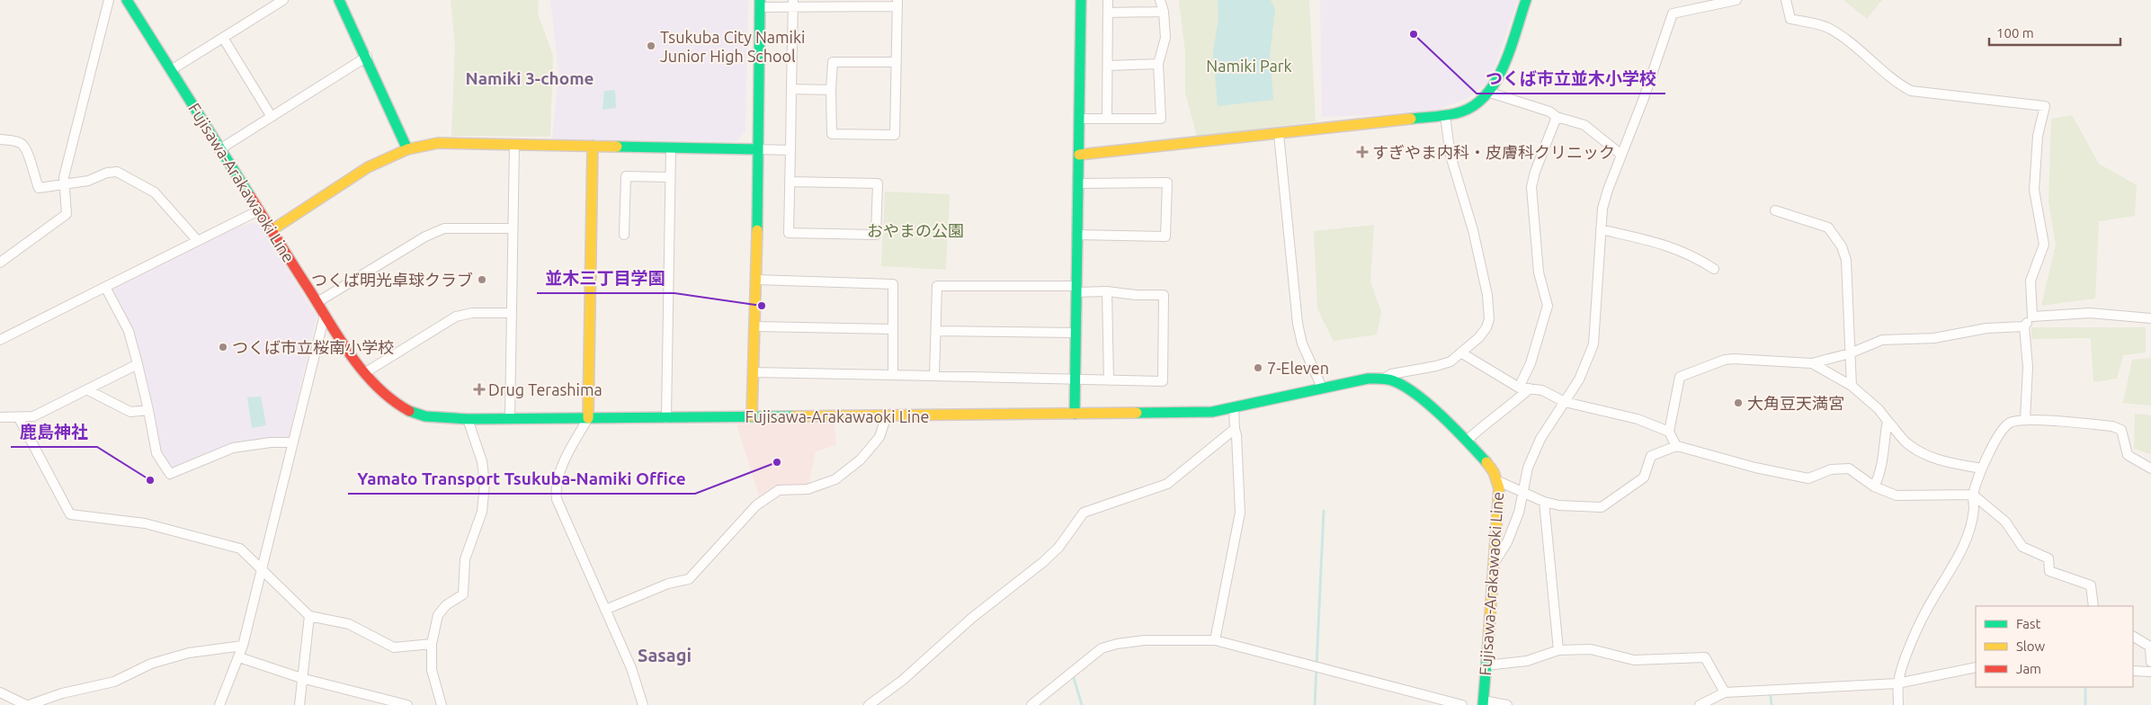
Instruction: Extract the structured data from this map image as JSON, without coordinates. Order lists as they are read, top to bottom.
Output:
{
  "streets": {
    "street": ["Fujisawa-Arakawaoki Line"]
  },
  "districts": ["Namiki 3-chome", "Sasagi"],
  "parks": ["Namiki Park", "おやまの公園"],
  "places": {
    "other": [
      "つくば市立並木小学校",
      "Tsukuba City Namiki Junior High School",
      "つくば明光卓球クラブ",
      "並木三丁目学園",
      "つくば市立桜南小学校",
      "7-Eleven",
      "大角豆天満宮",
      "Yamato Transport Tsukuba-Namiki Office",
      "鹿島神社"
    ],
    "health": ["すぎやま内科・皮膚科クリニック", "Drug Terashima"]
  },
  "legend": ["Fast", "Slow", "Jam"],
  "scale_bar": "100 m"
}
